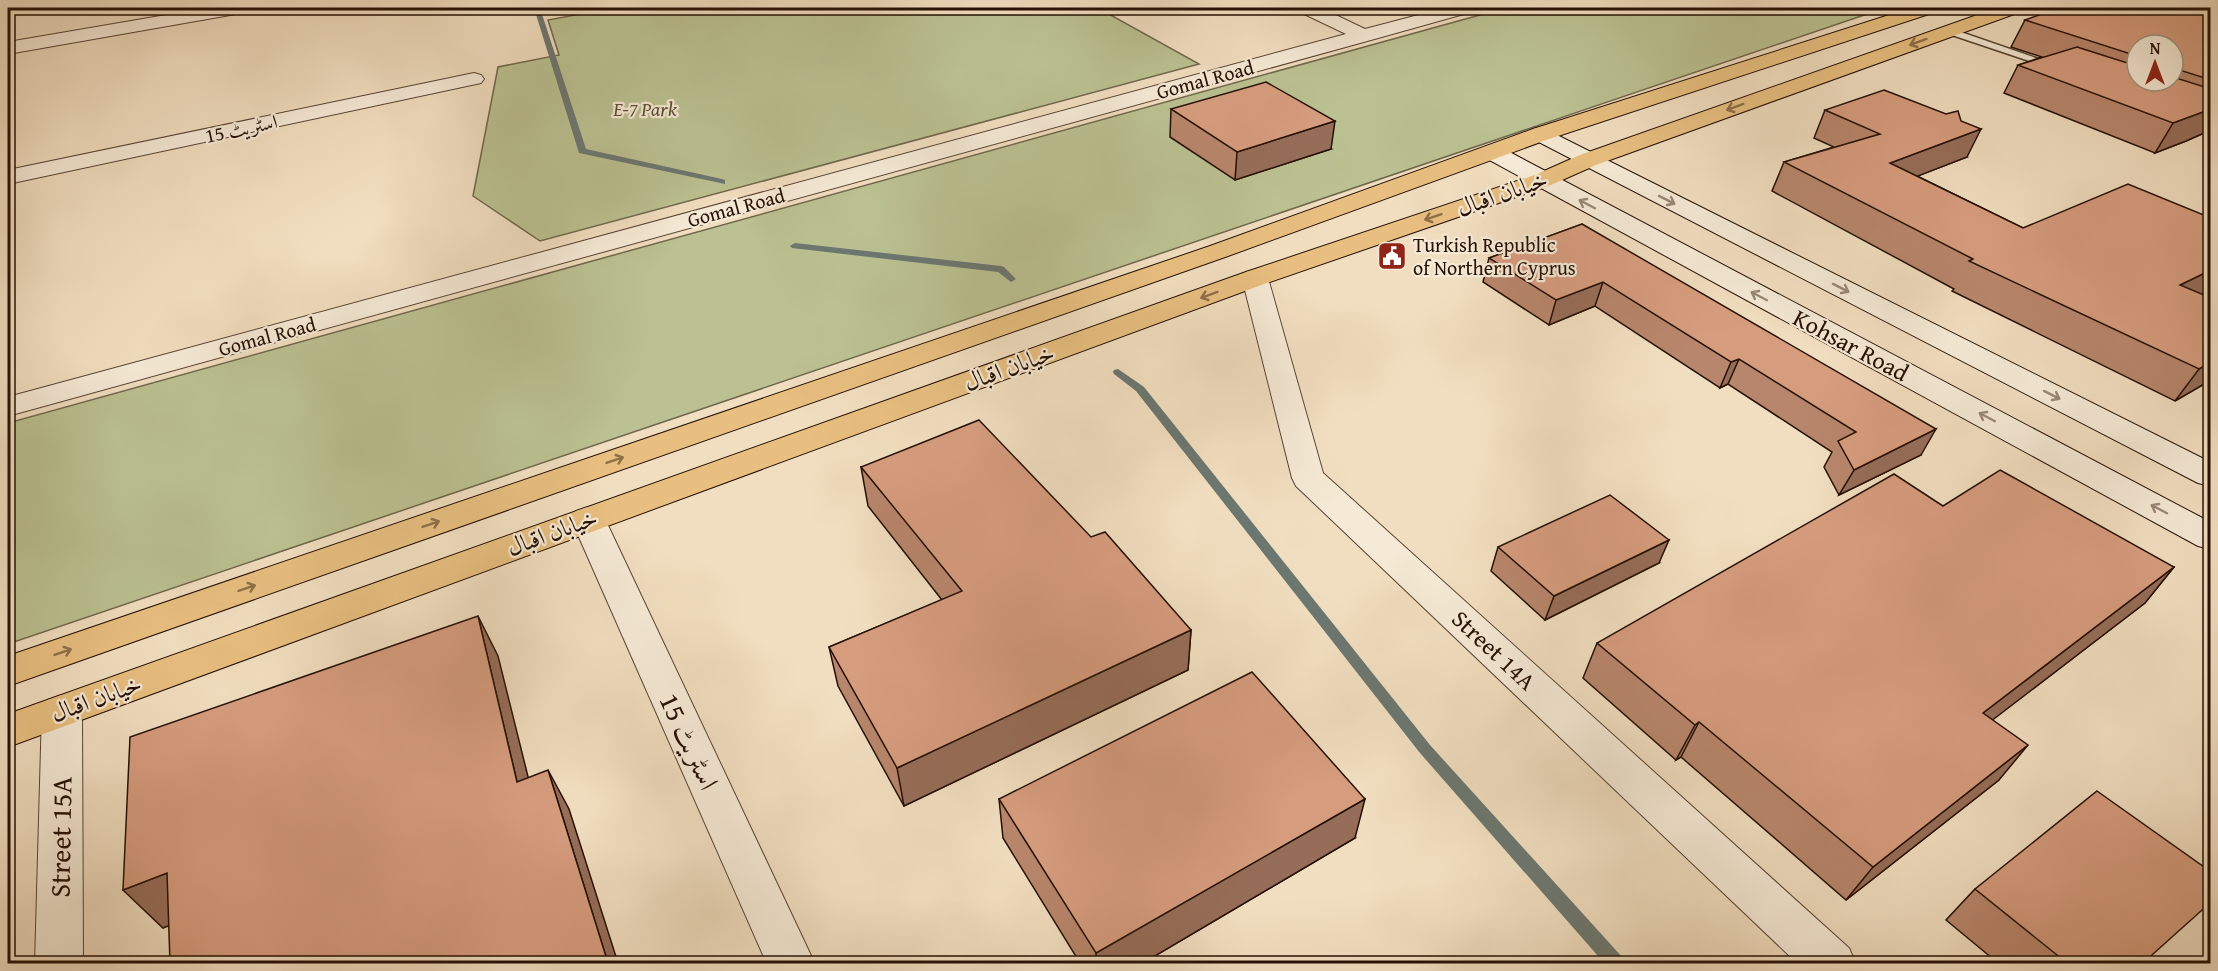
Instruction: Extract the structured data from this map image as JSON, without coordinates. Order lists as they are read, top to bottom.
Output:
{
  "streets": {
    "main road": ["خیابان اقبال"],
    "street": [
      "Gomal Road",
      "اسٹریٹ 15",
      "Kohsar Road",
      "Street 14A",
      "Street 15A"
    ]
  },
  "crossings": [
    ["اسٹریٹ 15", "خیابان اقبال"],
    ["خیابان اقبال", "Kohsar Road"],
    ["خیابان اقبال", "Street 14A"],
    ["خیابان اقبال", "Street 15A"]
  ],
  "parks": ["E-7 Park"],
  "places": {
    "public building": ["Turkish Republic of Northern Cyprus"]
  },
  "north": "top"
}
